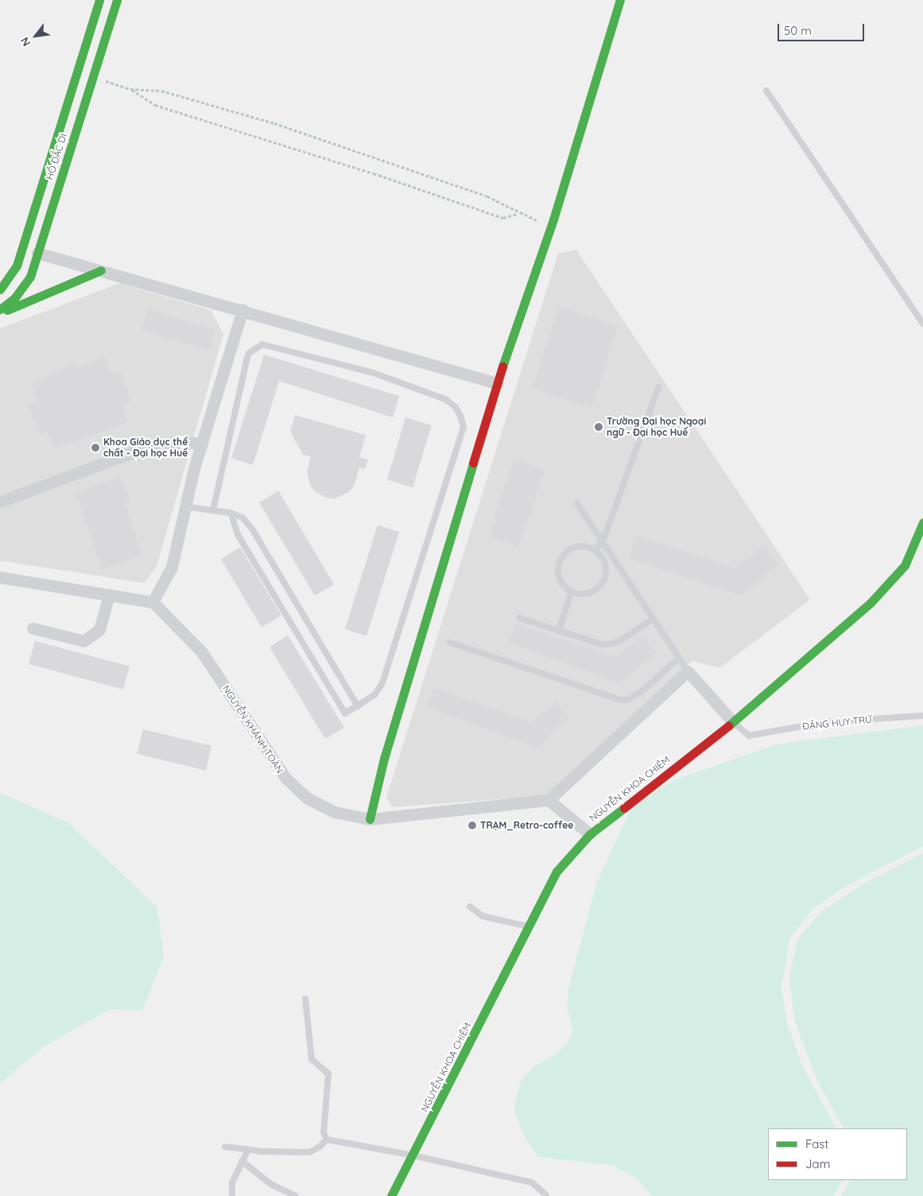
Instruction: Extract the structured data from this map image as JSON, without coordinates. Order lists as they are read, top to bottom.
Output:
{
  "streets": {
    "street": ["HỒ ĐẮC DI", "NGUYỄN KHÁNH TOÀN", "NGUYỄN KHOA CHIÊM"],
    "lane": ["ĐẶNG HUY TRỨ"]
  },
  "crossings": [
    ["ĐẶNG HUY TRỨ", "NGUYỄN KHOA CHIÊM"]
  ],
  "places": ["Trường Đại học Ngoại ngữ - Đại học Huế", "Khoa Giáo dục thể chất - Đại học Huế", "TRẠM_Retro-coffee"],
  "legend": ["Fast", "Jam"],
  "scale_bar": "50 m",
  "north": "bottom left"
}
